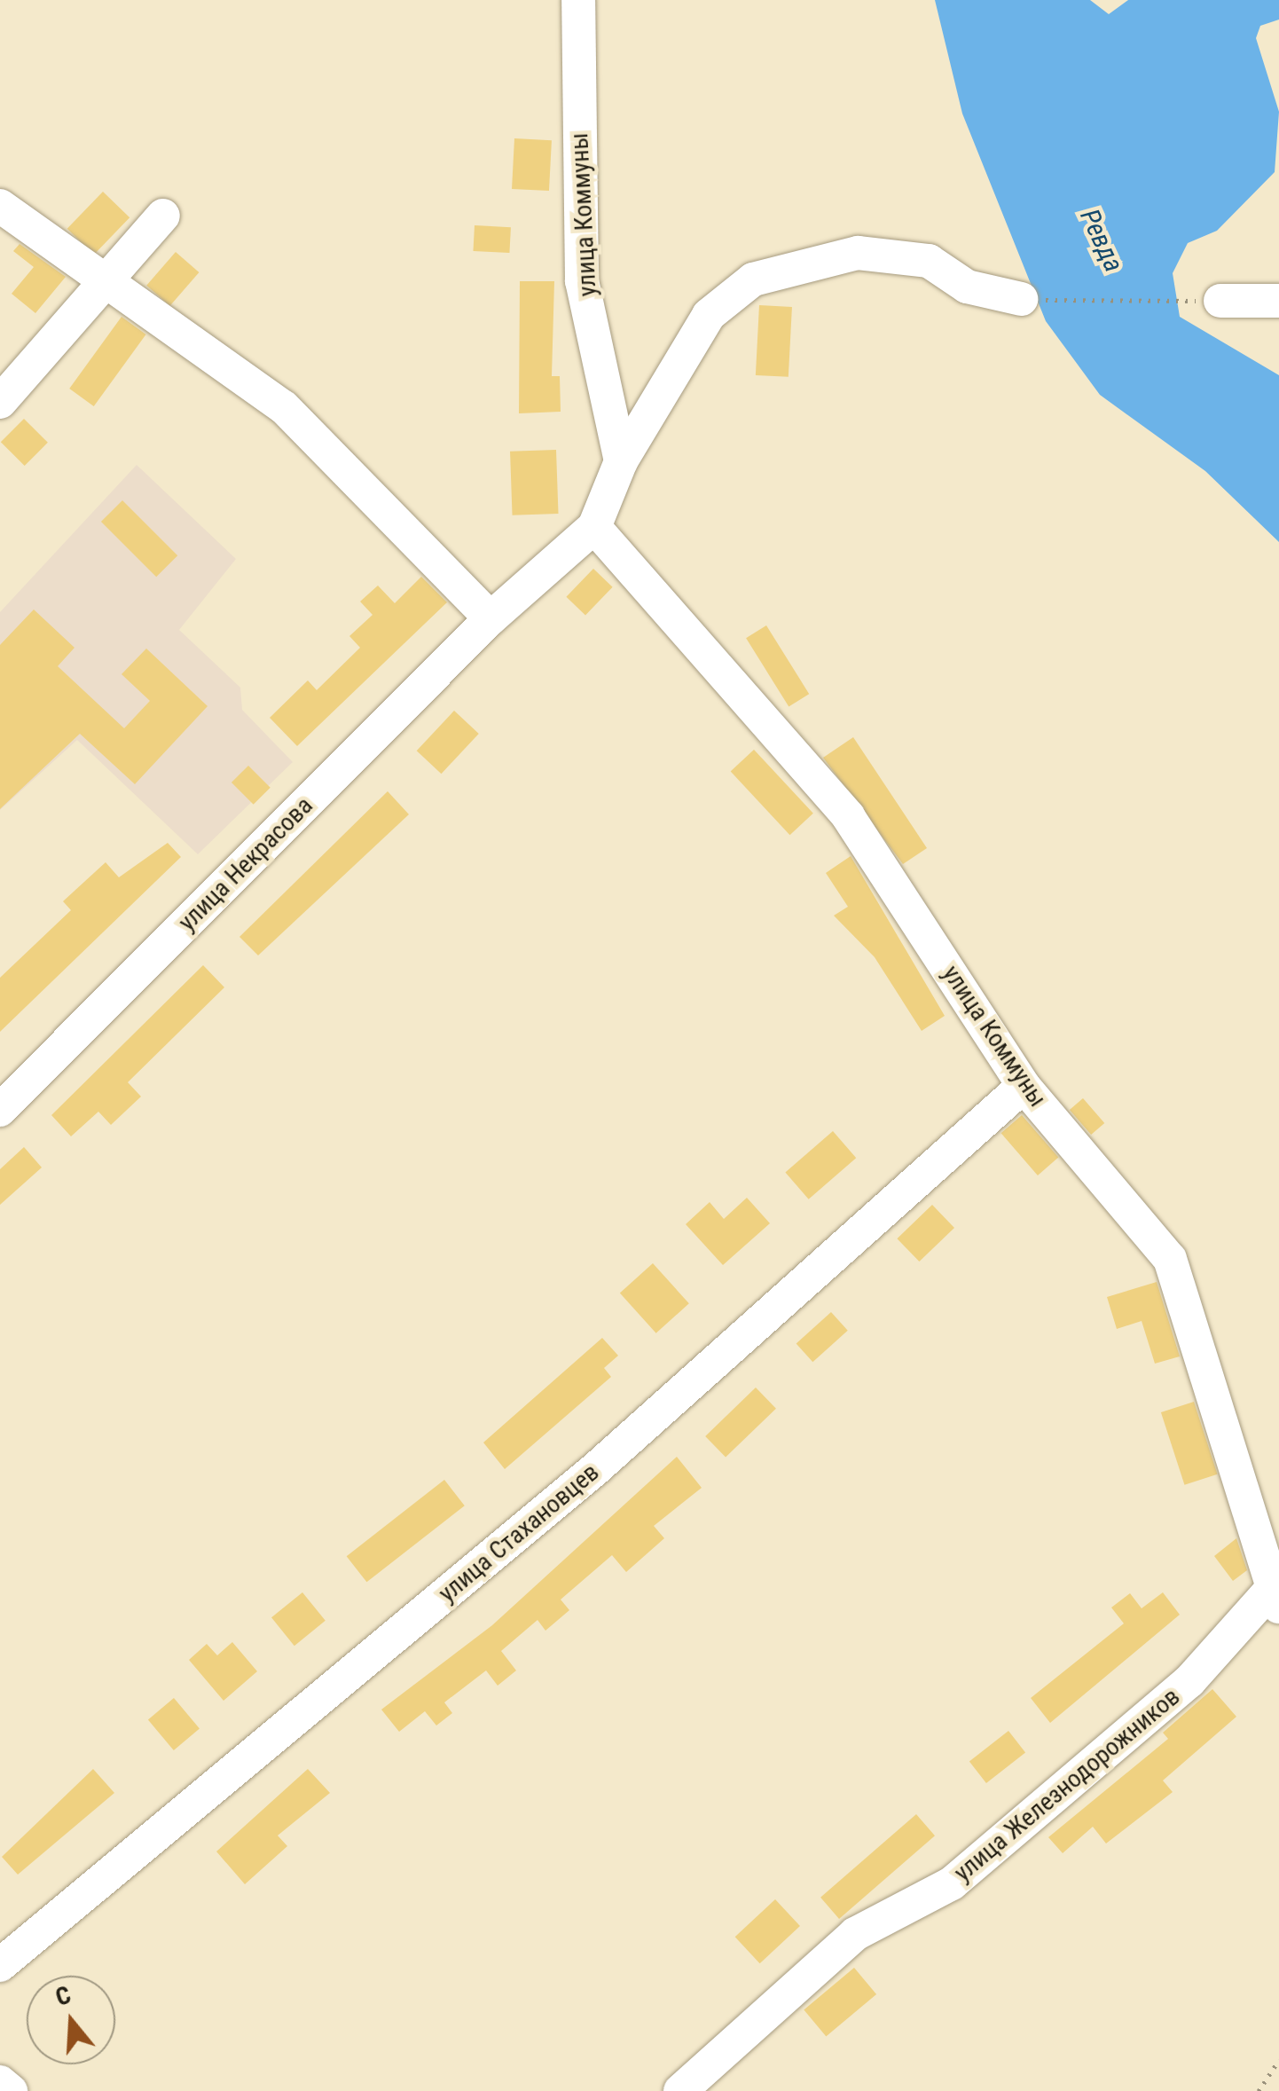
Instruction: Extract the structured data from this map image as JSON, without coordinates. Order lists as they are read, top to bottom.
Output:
{
  "streets": {
    "street": [
      "улица Коммуны",
      "улица Некрасова",
      "улица Стахановцев",
      "улица Железнодорожников"
    ]
  },
  "crossings": [
    ["улица Коммуны", "улица Стахановцев"],
    ["улица Коммуны", "улица Железнодорожников"]
  ],
  "water": ["Ревда"],
  "north": "top"
}
